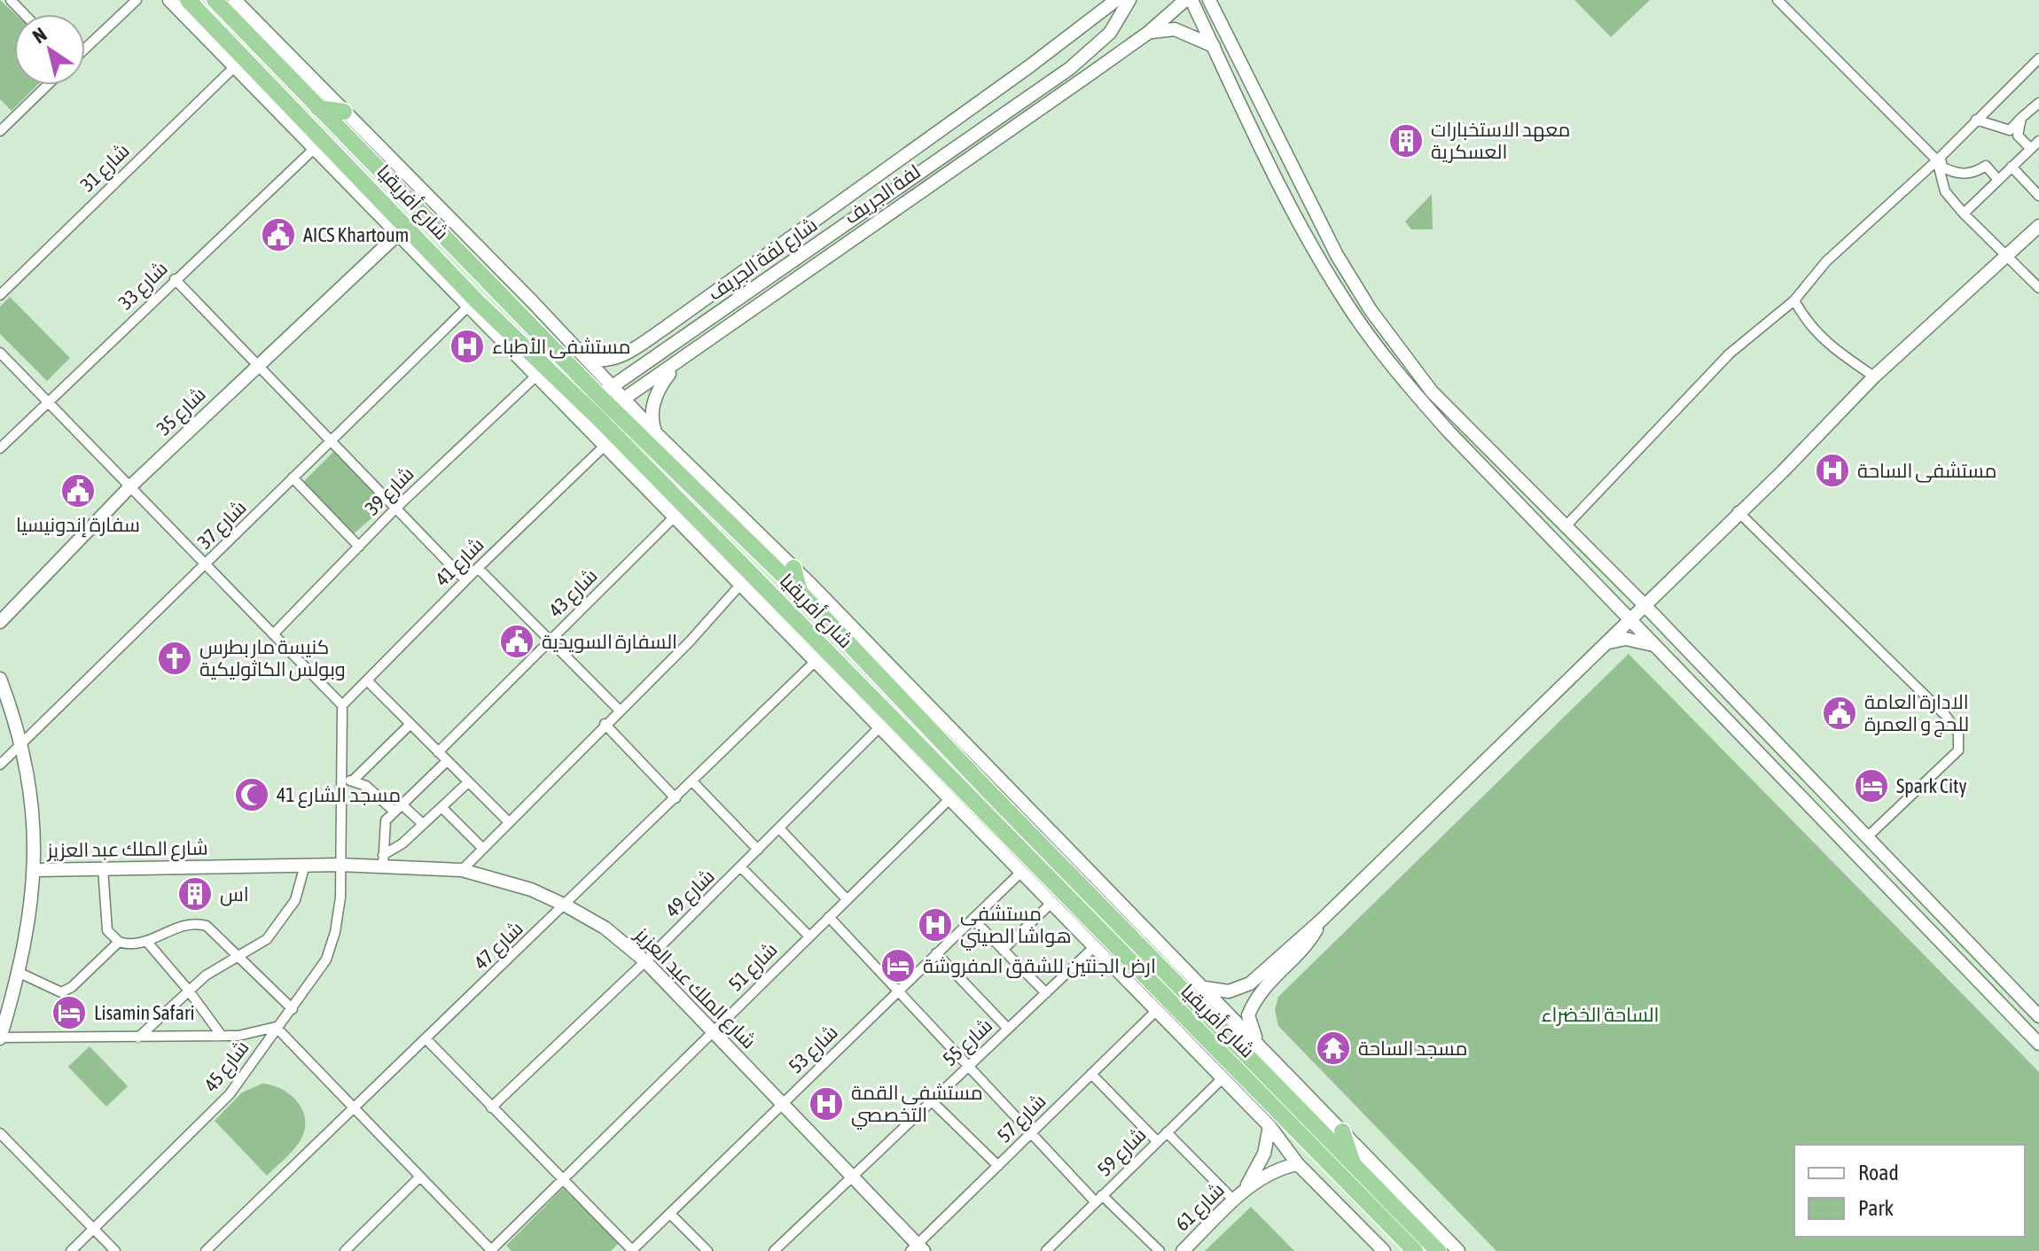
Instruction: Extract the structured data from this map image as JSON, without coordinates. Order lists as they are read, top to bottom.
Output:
{
  "streets": {
    "highway": ["شارع أفريقيا"],
    "street": [
      "شارع 31",
      "لفة الجريف",
      "شارع لفة الجريف",
      "شارع 33",
      "شارع 35",
      "شارع 39",
      "شارع 37",
      "شارع 41",
      "شارع 43",
      "شارع الملك عبد العزيز",
      "شارع 49",
      "شارع 47",
      "شارع 51",
      "شارع 55",
      "شارع 53",
      "شارع 45",
      "شارع 57",
      "شارع 59",
      "شارع 61"
    ]
  },
  "crossings": [
    ["شارع 31", "شارع أفريقيا"],
    ["لفة الجريف", "شارع أفريقيا"],
    ["شارع أفريقيا", "شارع لفة الجريف"],
    ["شارع أفريقيا", "شارع 33"],
    ["شارع أفريقيا", "شارع 35"],
    ["شارع أفريقيا", "شارع 39"],
    ["شارع أفريقيا", "شارع 37"],
    ["شارع أفريقيا", "شارع 41"],
    ["شارع أفريقيا", "شارع 43"],
    ["شارع أفريقيا", "شارع 49"],
    ["شارع أفريقيا", "شارع 47"],
    ["شارع أفريقيا", "شارع 51"],
    ["شارع أفريقيا", "شارع 55"],
    ["شارع أفريقيا", "شارع 53"],
    ["شارع أفريقيا", "شارع 57"],
    ["شارع أفريقيا", "شارع 59"],
    ["شارع 37", "شارع الملك عبد العزيز"],
    ["شارع 41", "شارع 45"],
    ["شارع الملك عبد العزيز", "شارع 49"],
    ["شارع الملك عبد العزيز", "شارع 47"],
    ["شارع الملك عبد العزيز", "شارع 51"],
    ["شارع الملك عبد العزيز", "شارع 55"],
    ["شارع الملك عبد العزيز", "شارع 53"],
    ["شارع الملك عبد العزيز", "شارع 45"],
    ["شارع الملك عبد العزيز", "شارع 57"]
  ],
  "parks": ["الساحة الخضراء"],
  "places": {
    "building": ["معهد الاستخبارات العسكرية", "اس"],
    "public building": [
      "AICS Khartoum",
      "سفارة إندونيسيا",
      "السفارة السويدية",
      "الادارة العامة للحج و العمرة"
    ],
    "hospital": [
      "مستشفی الأطباء",
      "مستشفى الساحة",
      "مستشفى هواشا الصيني",
      "مستشفى القمة التخصصي"
    ],
    "church": ["كنيسة مار بطرس وبولس الكاثوليكية"],
    "hotel": ["Spark City", "ارض الجنتين للشقق المفروشة", "Lisamin Safari"],
    "mosque": ["مسجد الشارع 41"],
    "temple": ["مسجد الساحة"]
  },
  "legend": ["Road", "Park"],
  "north": "top left"
}
